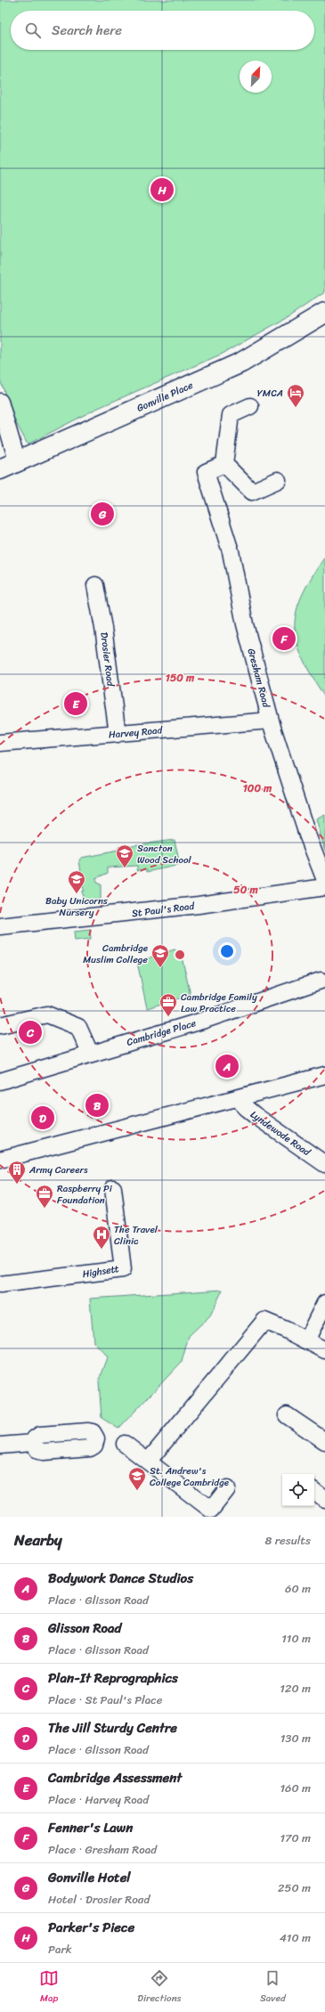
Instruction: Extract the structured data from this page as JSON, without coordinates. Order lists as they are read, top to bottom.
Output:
{
  "streets": {
    "main road": ["Gonville Place"],
    "street": [
      "Drosier Road",
      "Gresham Road",
      "Harvey Road",
      "St Paul's Road",
      "Cambridge Place",
      "Lyndewode Road",
      "Highsett"
    ]
  },
  "crossings": [
    ["Drosier Road", "Harvey Road"],
    ["Gresham Road", "Harvey Road"]
  ],
  "places": {
    "hotel": ["YMCA"],
    "school or university": [
      "Sancton Wood School",
      "Baby Unicorns Nursery",
      "Cambridge Muslim College",
      "St. Andrew's College Cambridge"
    ],
    "office": ["Cambridge Family Law Practice", "Raspberry Pi Foundation"],
    "building": ["Army Careers"],
    "hospital": ["The Travel Clinic"]
  },
  "north": "top right",
  "page": {
    "search": "Search here",
    "pins": [
      "H",
      "G",
      "F",
      "E",
      "C",
      "A",
      "B",
      "D"
    ],
    "heading": ["Nearby", "8 results"],
    "list": [
      {
        "mark": "A",
        "name": "Bodywork Dance Studios",
        "note": "Place · Glisson Road",
        "value": "60 m"
      },
      {
        "mark": "B",
        "name": "Glisson Road",
        "note": "Place · Glisson Road",
        "value": "110 m"
      },
      {
        "mark": "C",
        "name": "Plan-It Reprographics",
        "note": "Place · St Paul's Place",
        "value": "120 m"
      },
      {
        "mark": "D",
        "name": "The Jill Sturdy Centre",
        "note": "Place · Glisson Road",
        "value": "130 m"
      },
      {
        "mark": "E",
        "name": "Cambridge Assessment",
        "note": "Place · Harvey Road",
        "value": "160 m"
      },
      {
        "mark": "F",
        "name": "Fenner's Lawn",
        "note": "Place · Gresham Road",
        "value": "170 m"
      },
      {
        "mark": "G",
        "name": "Gonville Hotel",
        "note": "Hotel · Drosier Road",
        "value": "250 m"
      },
      {
        "mark": "H",
        "name": "Parker's Piece",
        "note": "Park",
        "value": "410 m"
      }
    ],
    "nav": ["Map", "Directions", "Saved"]
  },
  "rings": ["150 m", "100 m", "50 m"]
}
